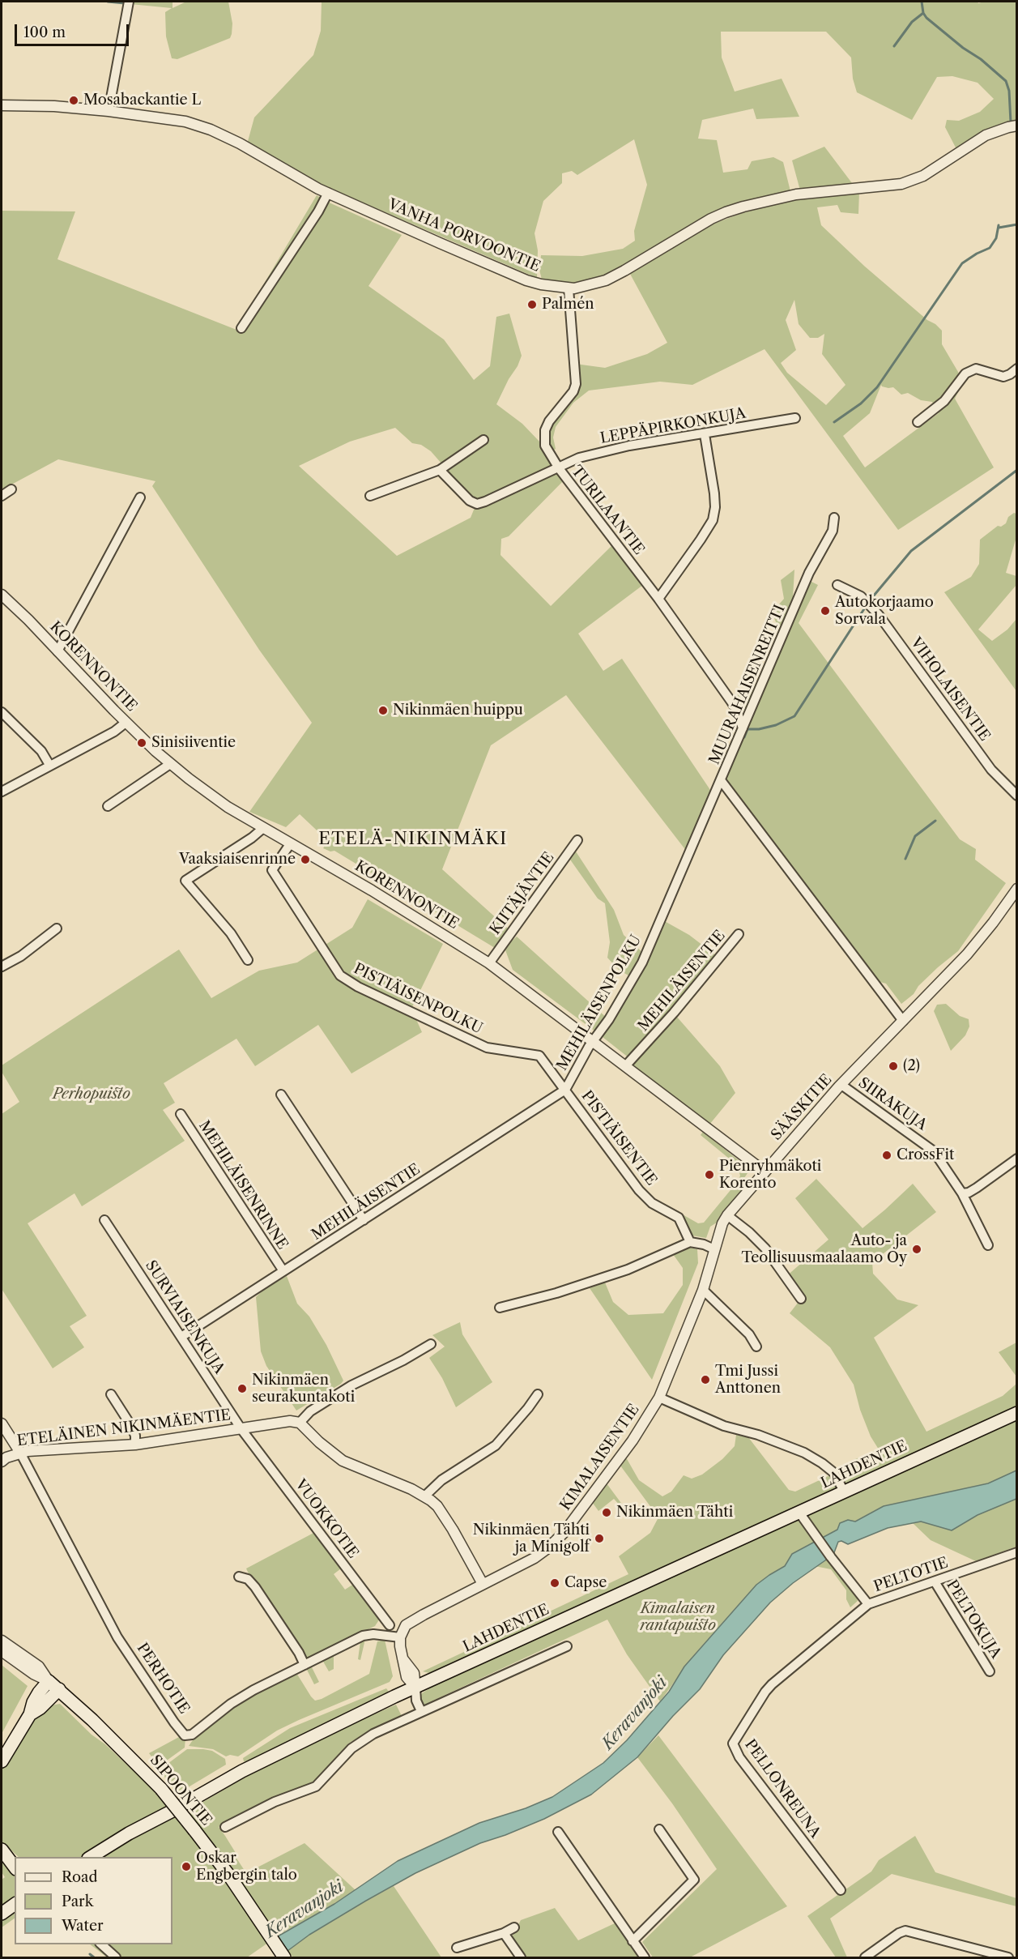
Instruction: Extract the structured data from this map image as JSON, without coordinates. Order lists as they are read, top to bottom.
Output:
{
  "streets": {
    "main road": ["LAHDENTIE", "SIPOONTIE"],
    "street": [
      "VANHA PORVOONTIE",
      "LEPPÄPIRKONKUJA",
      "TURILAANTIE",
      "KORENNONTIE",
      "MUURAHAISENREITTI",
      "VIHOLAISENTIE",
      "KIITÄJÄNTIE",
      "MEHILÄISENTIE",
      "PISTIÄISENPOLKU",
      "MEHILÄISENPOLKU",
      "SIIRAKUJA",
      "SÄÄSKITIE",
      "PISTIÄISENTIE",
      "MEHILÄISENRINNE",
      "SURVIAISENKUJA",
      "ETELÄINEN NIKINMÄENTIE",
      "KIMALAISENTIE",
      "VUOKKOTIE",
      "PELTOTIE",
      "PELTOKUJA",
      "PERHOTIE",
      "PELLONREUNA"
    ]
  },
  "crossings": [
    ["VANHA PORVOONTIE", "TURILAANTIE"],
    ["LEPPÄPIRKONKUJA", "TURILAANTIE"],
    ["TURILAANTIE", "MUURAHAISENREITTI"],
    ["KORENNONTIE", "KIITÄJÄNTIE"],
    ["KORENNONTIE", "MEHILÄISENTIE"],
    ["KORENNONTIE", "PISTIÄISENPOLKU"],
    ["KORENNONTIE", "MEHILÄISENPOLKU"],
    ["KORENNONTIE", "SÄÄSKITIE"],
    ["MUURAHAISENREITTI", "MEHILÄISENPOLKU"],
    ["MUURAHAISENREITTI", "SÄÄSKITIE"],
    ["MEHILÄISENTIE", "PISTIÄISENPOLKU"],
    ["MEHILÄISENTIE", "MEHILÄISENPOLKU"],
    ["MEHILÄISENTIE", "PISTIÄISENTIE"],
    ["MEHILÄISENTIE", "MEHILÄISENRINNE"],
    ["MEHILÄISENTIE", "SURVIAISENKUJA"],
    ["PISTIÄISENPOLKU", "MEHILÄISENPOLKU"],
    ["PISTIÄISENPOLKU", "PISTIÄISENTIE"],
    ["MEHILÄISENPOLKU", "PISTIÄISENTIE"],
    ["SIIRAKUJA", "SÄÄSKITIE"],
    ["SÄÄSKITIE", "KIMALAISENTIE"],
    ["SURVIAISENKUJA", "ETELÄINEN NIKINMÄENTIE"],
    ["SURVIAISENKUJA", "VUOKKOTIE"],
    ["ETELÄINEN NIKINMÄENTIE", "VUOKKOTIE"],
    ["ETELÄINEN NIKINMÄENTIE", "PERHOTIE"],
    ["KIMALAISENTIE", "PERHOTIE"],
    ["LAHDENTIE", "PELTOTIE"],
    ["PELTOTIE", "PELTOKUJA"],
    ["PELTOTIE", "PELLONREUNA"]
  ],
  "districts": ["ETELÄ-NIKINMÄKI"],
  "water": ["Keravanjoki"],
  "parks": ["Perhopuisto", "Kimalaisen rantapuisto"],
  "places": [
    "Mosabackantie L",
    "Palmén",
    "Autokorjaamo Sorvala",
    "Nikinmäen huippu",
    "Sinisiiventie",
    "Vaaksiaisenrinne",
    "(2)",
    "CrossFit",
    "Pienryhmäkoti Korento",
    "Auto- ja Teollisuusmaalaamo Oy",
    "Tmi Jussi Anttonen",
    "Nikinmäen seurakuntakoti",
    "Nikinmäen Tähti",
    "Nikinmäen Tähti ja Minigolf",
    "Capse",
    "Oskar Engbergin talo"
  ],
  "legend": ["Road", "Park", "Water"],
  "scale_bar": "100 m"
}
